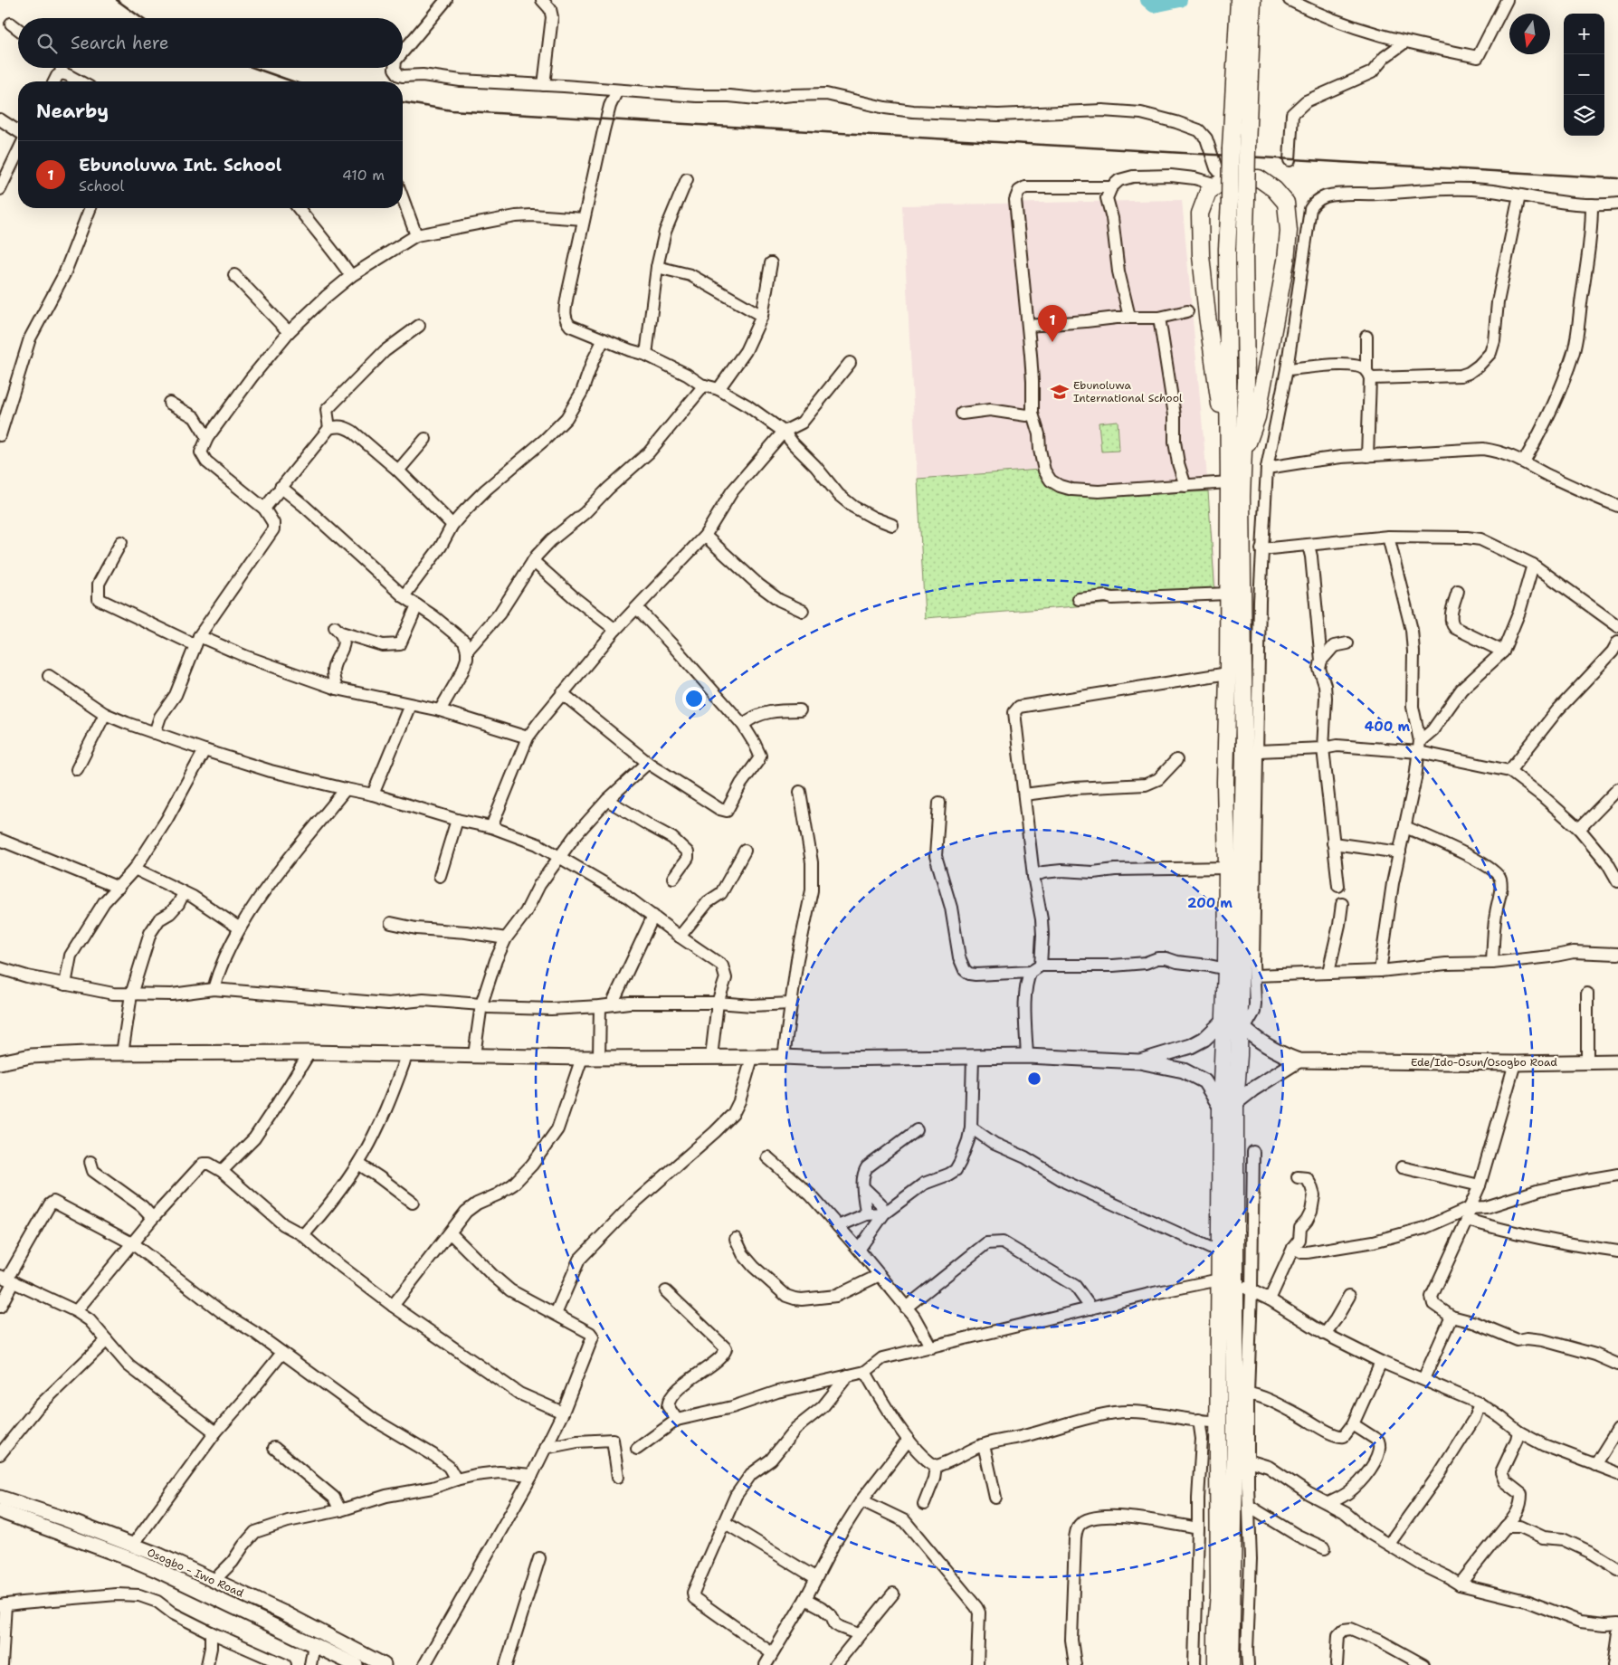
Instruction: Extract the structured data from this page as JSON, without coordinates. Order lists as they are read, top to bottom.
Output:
{
  "streets": {
    "main road": ["Ede/Ido-Osun/Osogbo Road", "Osogbo - Iwo Road"]
  },
  "places": {
    "school or university": ["Ebunoluwa International School"]
  },
  "north": "bottom",
  "page": {
    "map_buttons": ["+", "−"],
    "search": "Search here",
    "heading": "Nearby",
    "list": [
      {
        "mark": "1",
        "name": "Ebunoluwa Int. School",
        "note": "School",
        "value": "410 m"
      }
    ],
    "pins": "1"
  },
  "rings": ["400 m", "200 m"]
}
